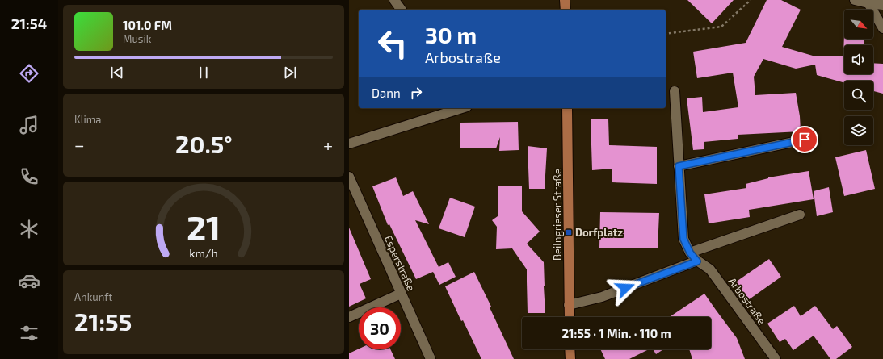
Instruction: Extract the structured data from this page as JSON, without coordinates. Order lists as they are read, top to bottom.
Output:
{
  "streets": {
    "main road": ["Beilngrieser Straße"],
    "street": ["Esperstraße", "Arbostraße"]
  },
  "places": {
    "transit": ["Dorfplatz"]
  },
  "north": "bottom right",
  "page": {
    "tabs": "21:54",
    "turn": ["30 m", "Arbostraße"],
    "song": ["101.0 FM", "Musik"],
    "then": "Dann",
    "tile": [
      "Klima",
      ["Ankunft", "21:55"]
    ],
    "heat": ["−", "20.5°", "+"],
    "limit": "30",
    "trip": "21:55 · 1 Min. · 110 m",
    "gauge": ["21", "km/h"]
  }
}
